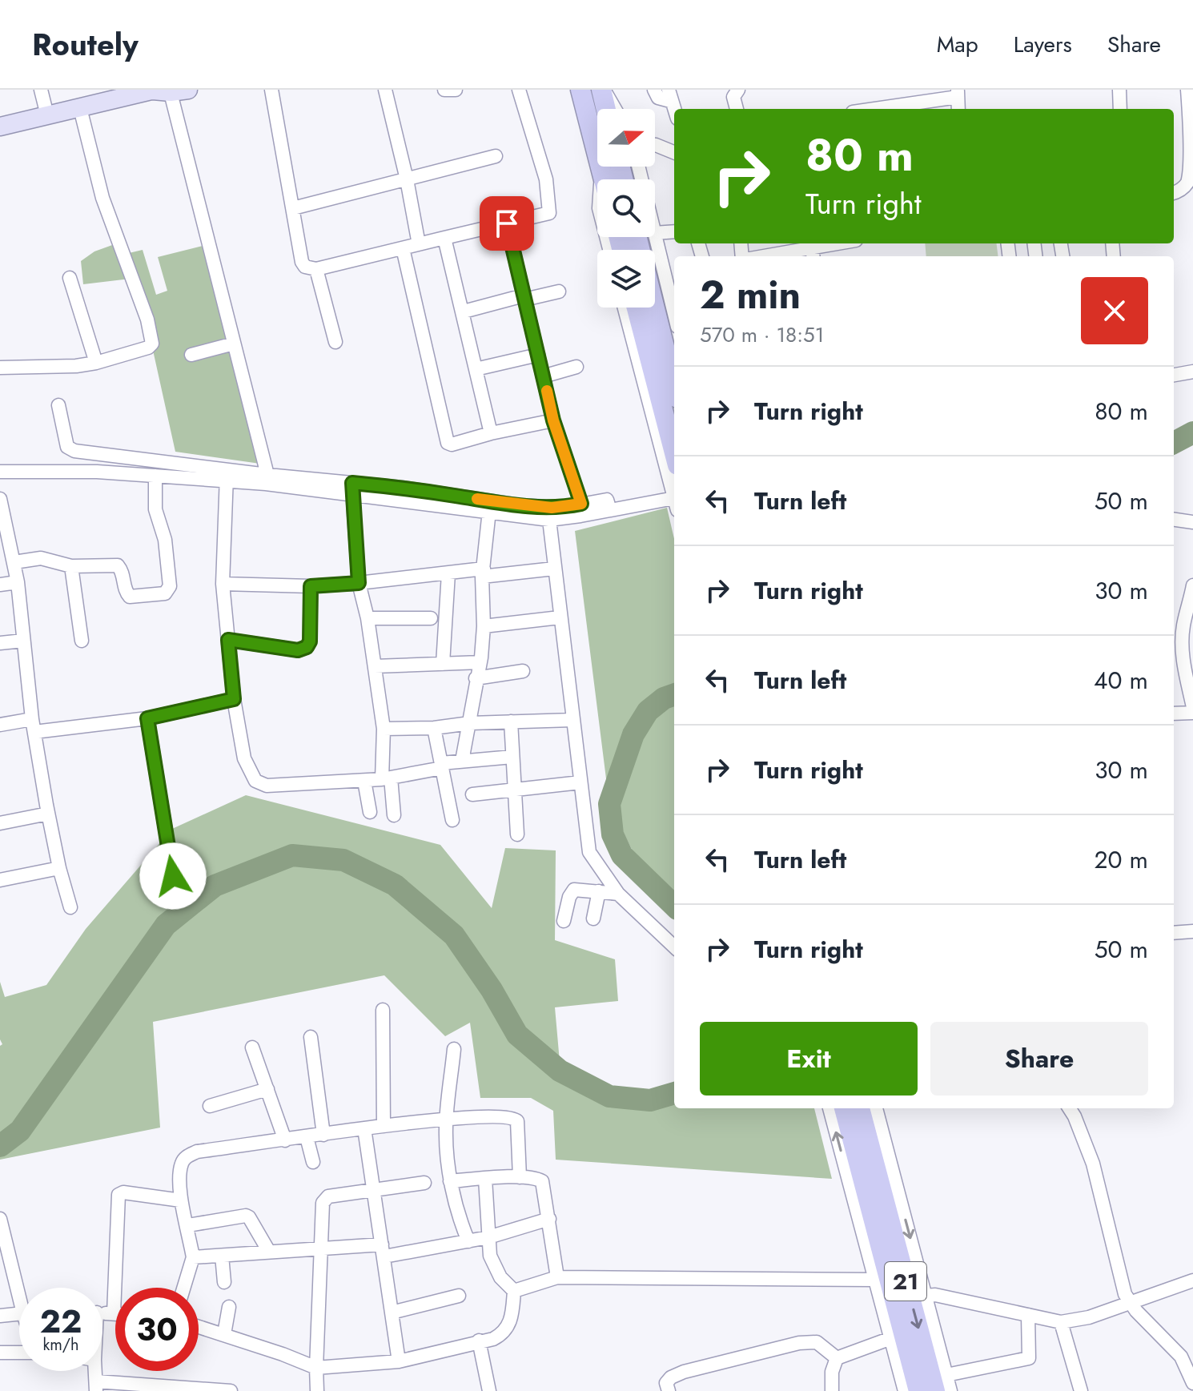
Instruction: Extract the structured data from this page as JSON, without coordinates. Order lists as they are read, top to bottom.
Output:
{
  "streets": {
    "highway": ["21"]
  },
  "north": "right",
  "page": {
    "header": "Routely",
    "nav": ["Map", "Layers", "Share"],
    "turn": ["80 m", "Turn right"],
    "heading": ["2 min", "570 m · 18:51"],
    "list": [
      {
        "name": "Turn right",
        "value": "80 m"
      },
      {
        "name": "Turn left",
        "value": "50 m"
      },
      {
        "name": "Turn right",
        "value": "30 m"
      },
      {
        "name": "Turn left",
        "value": "40 m"
      },
      {
        "name": "Turn right",
        "value": "30 m"
      },
      {
        "name": "Turn left",
        "value": "20 m"
      },
      {
        "name": "Turn right",
        "value": "50 m"
      }
    ],
    "buttons": ["Exit", "Share"],
    "speed": "22 km/h",
    "limit": "30"
  }
}
